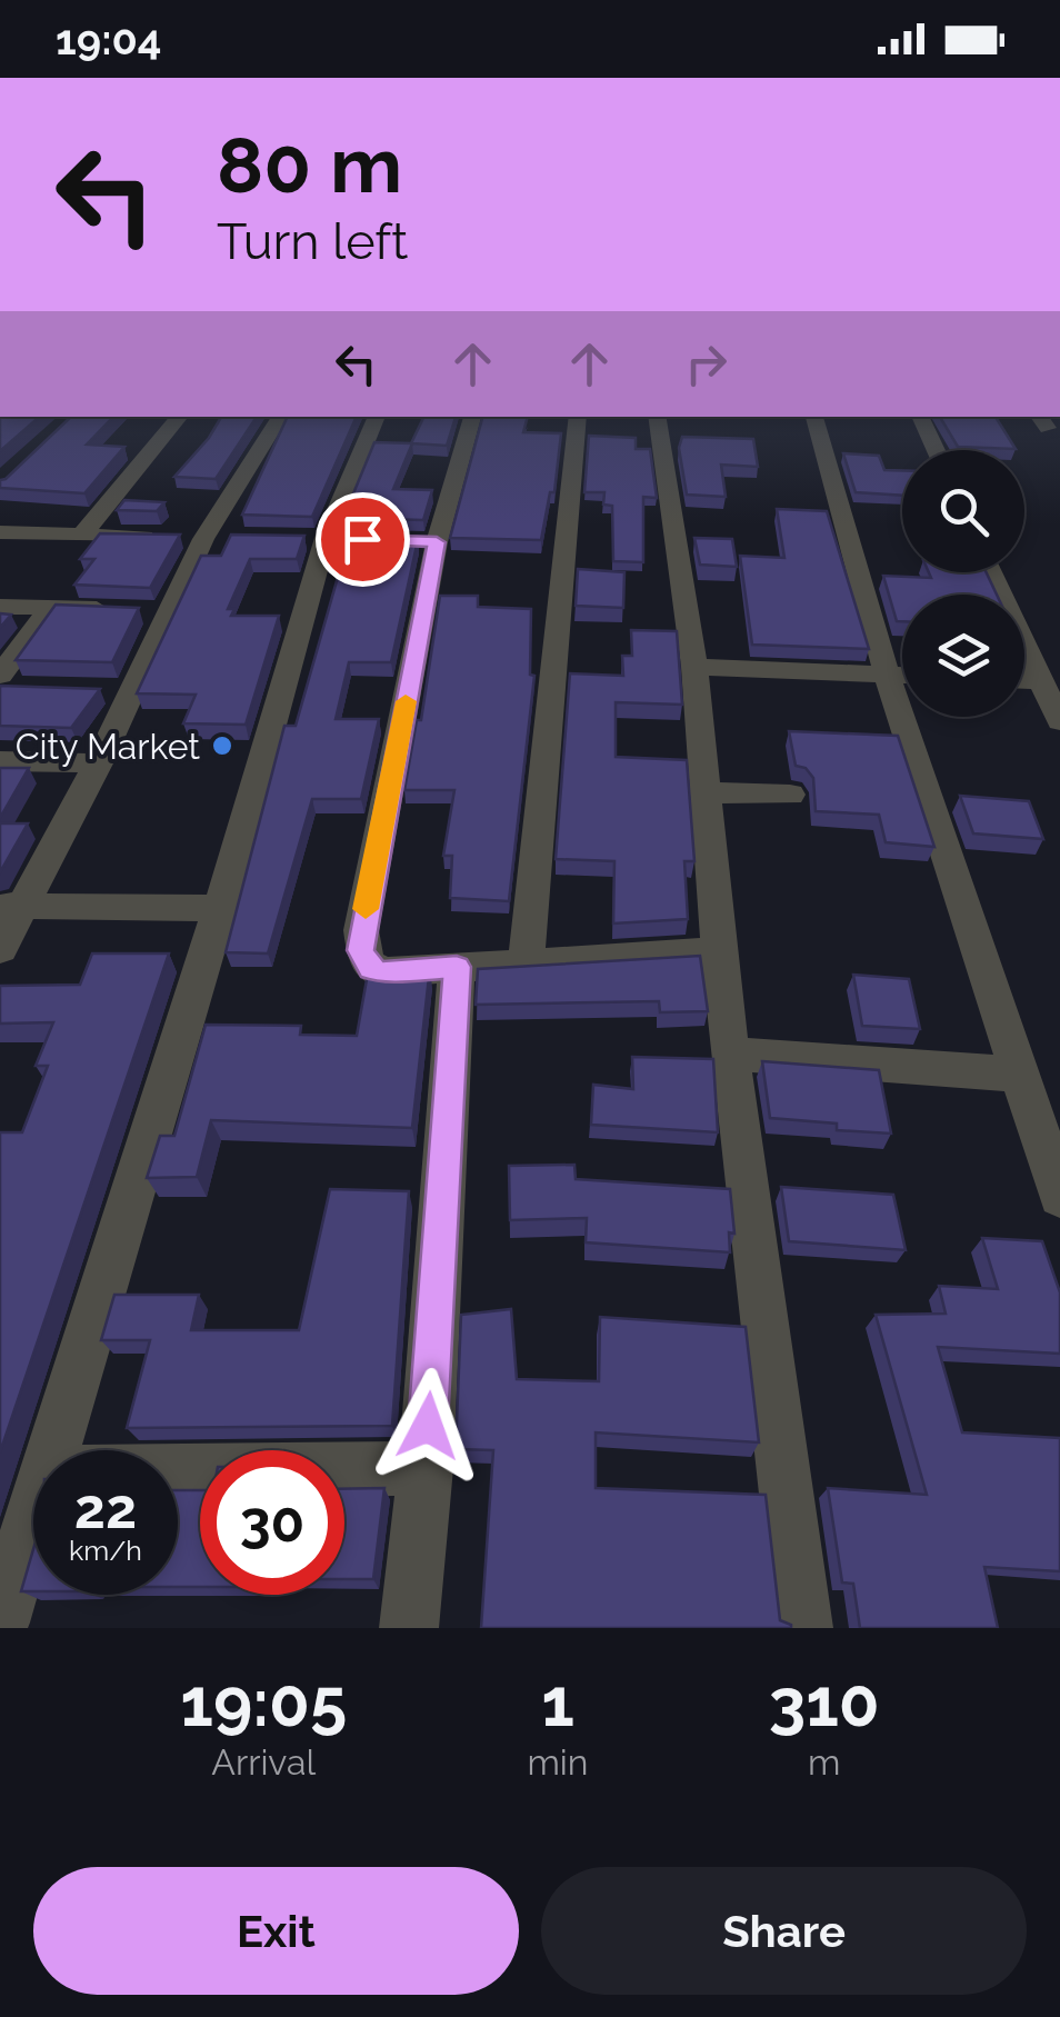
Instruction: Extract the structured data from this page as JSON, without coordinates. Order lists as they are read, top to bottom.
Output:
{
  "places": ["City Market"],
  "page": {
    "status": "19:04",
    "turn": ["80 m", "Turn left"],
    "speed": "22 km/h",
    "limit": "30",
    "eta": [
      "19:05",
      "Arrival",
      "1",
      "min",
      "310",
      "m"
    ],
    "buttons": ["Exit", "Share"]
  }
}
